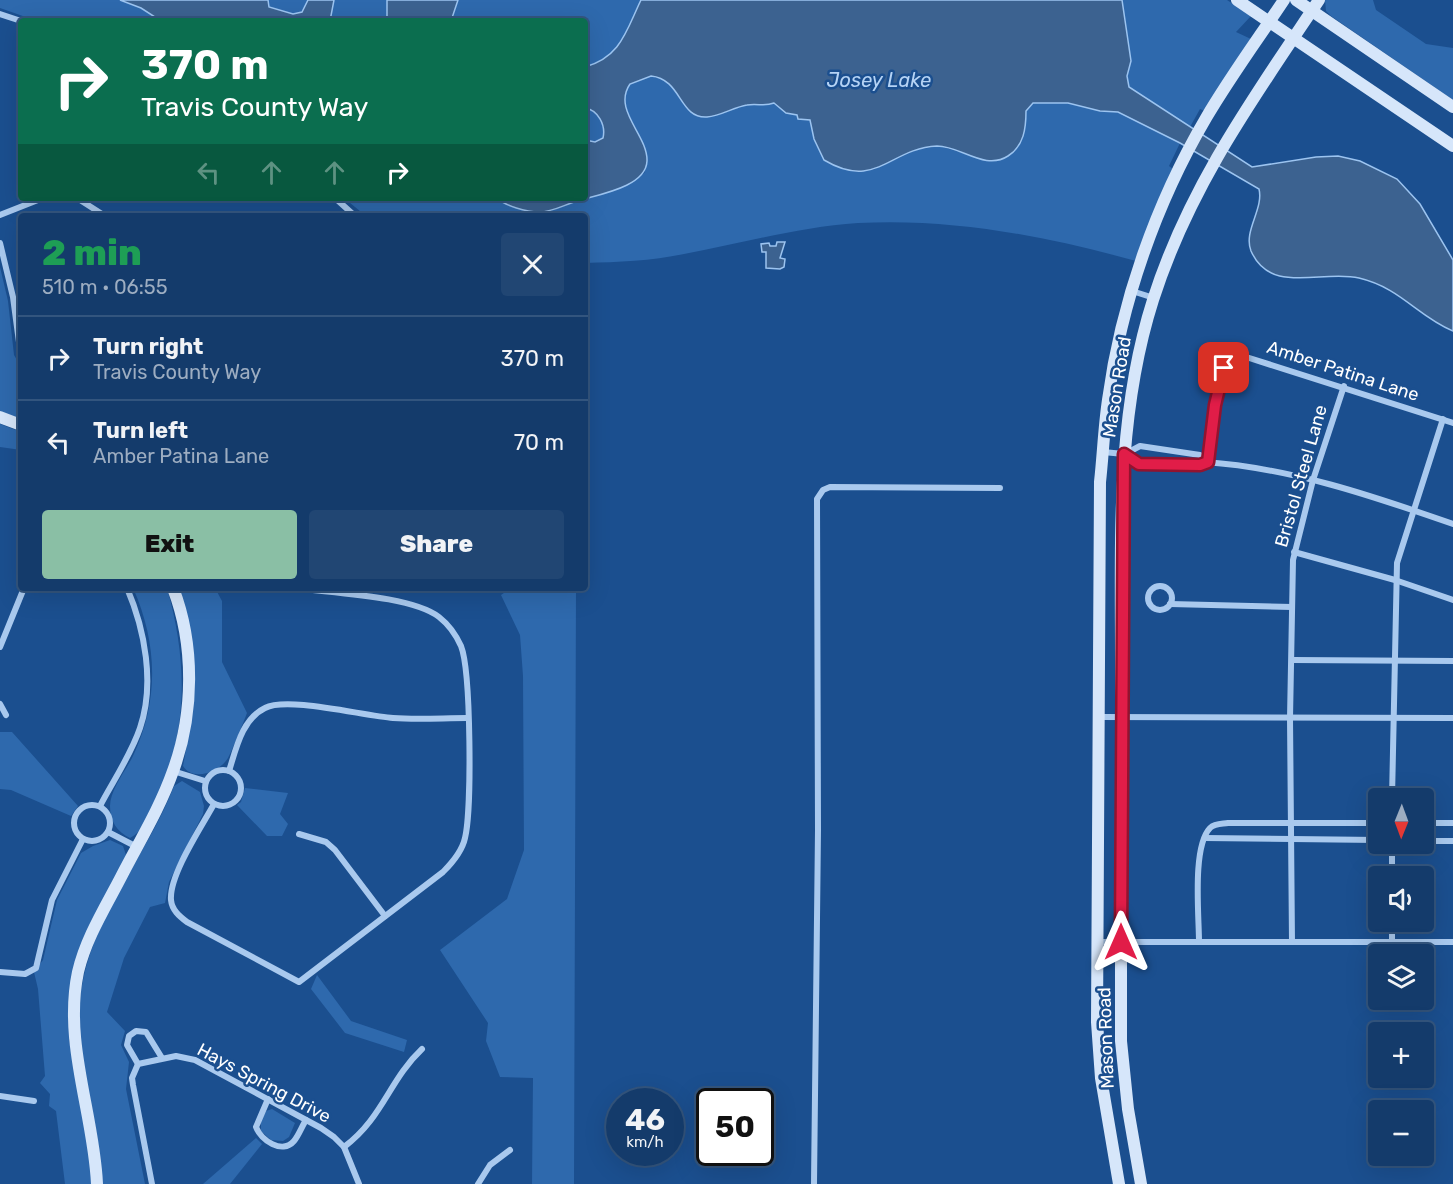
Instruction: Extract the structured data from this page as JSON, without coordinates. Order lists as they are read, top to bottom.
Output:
{
  "streets": {
    "main road": ["Mason Road"],
    "street": ["Amber Patina Lane", "Bristol Steel Lane", "Hays Spring Drive"]
  },
  "crossings": [
    ["Amber Patina Lane", "Bristol Steel Lane"]
  ],
  "water": ["Josey Lake"],
  "north": "bottom",
  "page": {
    "turn": ["370 m", "Travis County Way"],
    "heading": ["2 min", "510 m · 06:55"],
    "list": [
      {
        "name": "Turn right",
        "note": "Travis County Way",
        "value": "370 m"
      },
      {
        "name": "Turn left",
        "note": "Amber Patina Lane",
        "value": "70 m"
      }
    ],
    "buttons": ["Exit", "Share"],
    "map_buttons": ["+", "−"],
    "speed": "46 km/h",
    "limit": "50"
  }
}
